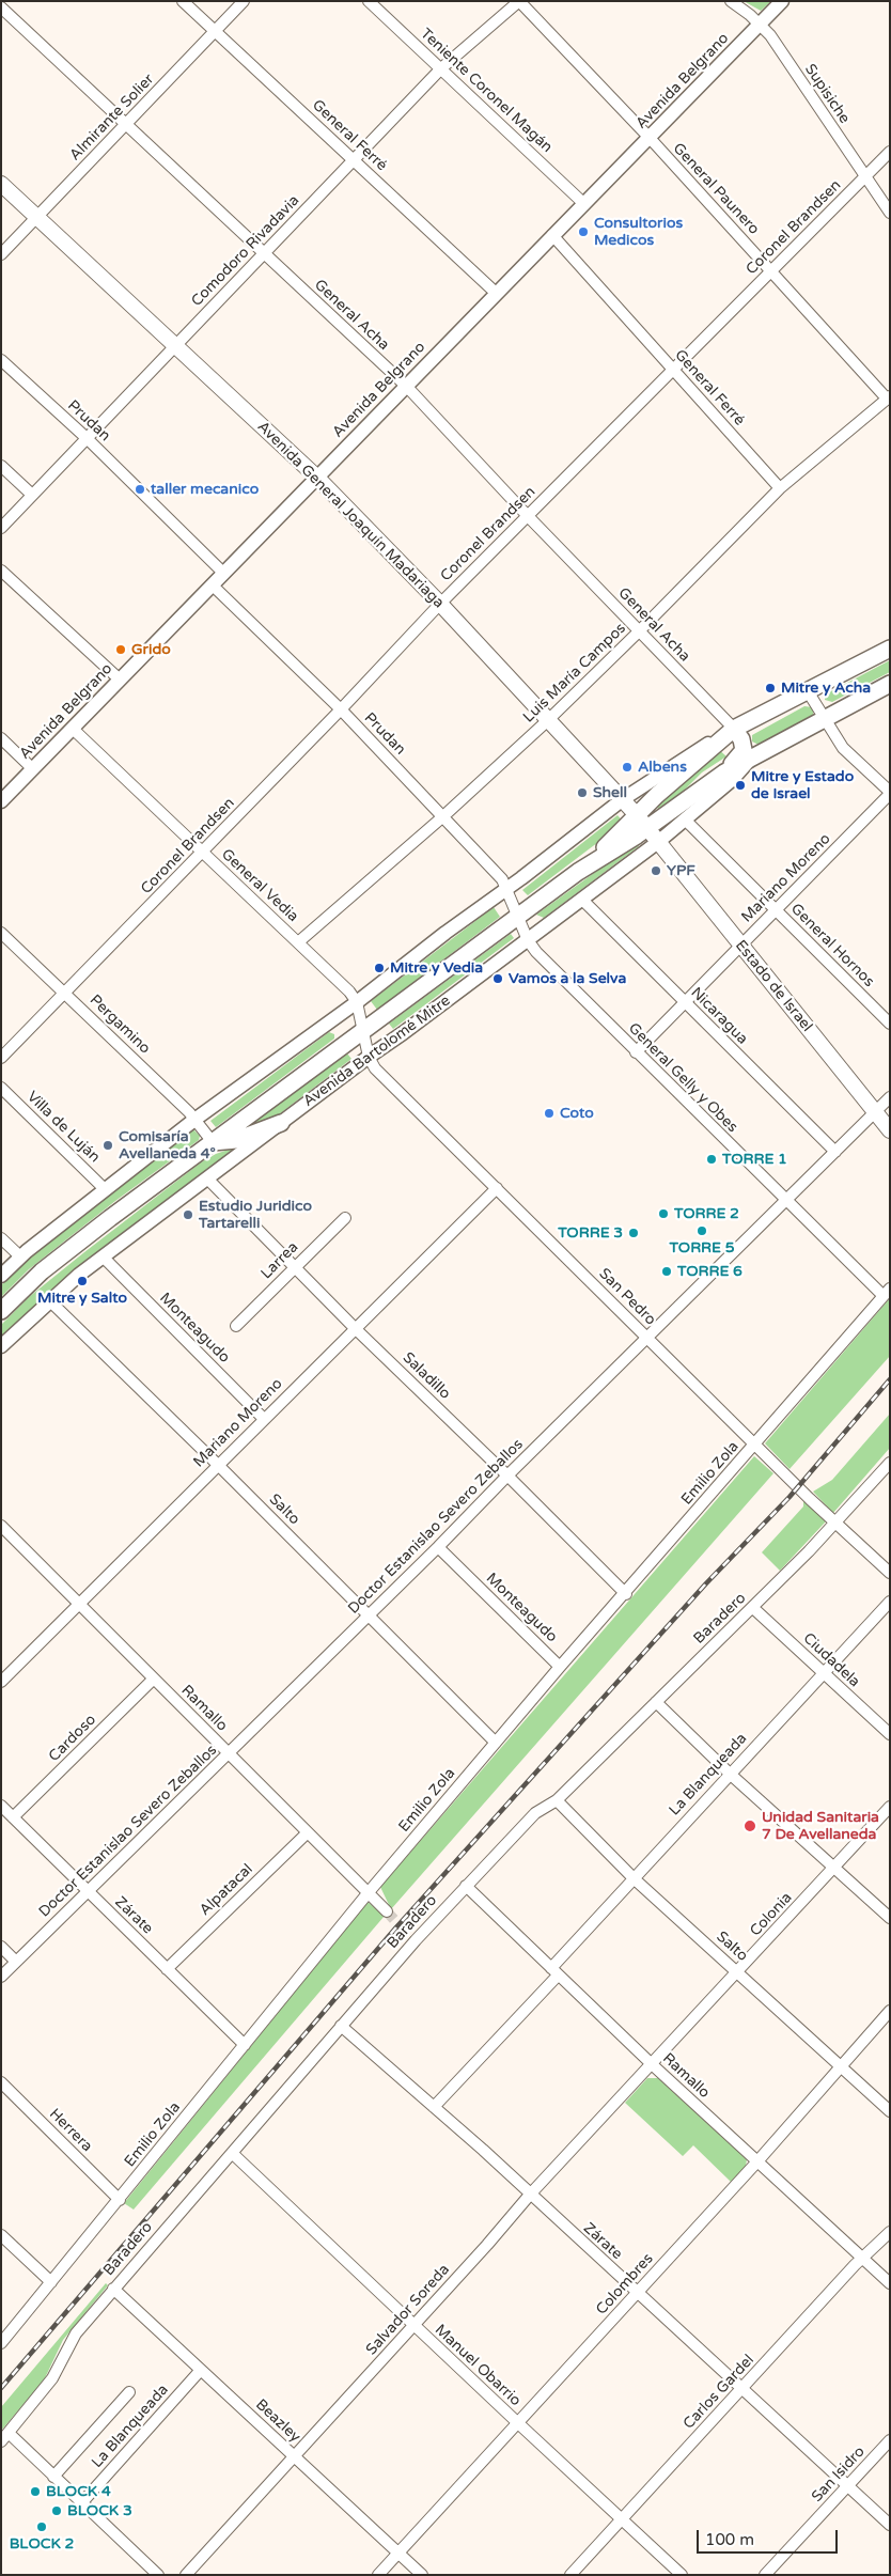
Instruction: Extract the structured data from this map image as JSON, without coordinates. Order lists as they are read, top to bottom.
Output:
{
  "streets": {
    "main road": ["Avenida General Joaquín Madariaga", "Estado de Israel", "Avenida Bartolomé Mitre"],
    "street": [
      "Avenida Belgrano",
      "Teniente Coronel Magán",
      "Supisiche",
      "Almirante Solier",
      "General Ferré",
      "General Paunero",
      "Coronel Brandsen",
      "Comodoro Rivadavia",
      "General Acha",
      "Prudan",
      "Luis María Campos",
      "Mariano Moreno",
      "General Vedia",
      "General Hornos",
      "Nicaragua",
      "Pergamino",
      "General Gelly y Obes",
      "Villa de Luján",
      "Larrea",
      "San Pedro",
      "Monteagudo",
      "Saladillo",
      "Emilio Zola",
      "Salto",
      "Doctor Estanislao Severo Zeballos",
      "Baradero",
      "Ciudadela",
      "Ramallo",
      "Cardoso",
      "La Blanqueada",
      "Alpatacal",
      "Colonia",
      "Zárate",
      "Herrera",
      "Colombres",
      "Salvador Soreda",
      "Manuel Obarrio",
      "Carlos Gardel",
      "Beazley",
      "San Isidro"
    ]
  },
  "crossings": [
    ["Avenida Belgrano", "Teniente Coronel Magán"],
    ["Avenida Belgrano", "Supisiche"],
    ["Avenida Belgrano", "General Ferré"],
    ["Avenida Belgrano", "General Paunero"],
    ["Avenida Belgrano", "General Acha"],
    ["Avenida Belgrano", "Prudan"],
    ["Avenida Belgrano", "Avenida General Joaquín Madariaga"],
    ["Avenida Belgrano", "General Vedia"],
    ["Teniente Coronel Magán", "Comodoro Rivadavia"],
    ["Supisiche", "Coronel Brandsen"],
    ["Almirante Solier", "General Ferré"],
    ["Almirante Solier", "General Acha"],
    ["Almirante Solier", "Avenida General Joaquín Madariaga"],
    ["General Ferré", "Coronel Brandsen"],
    ["General Ferré", "Comodoro Rivadavia"],
    ["General Ferré", "Luis María Campos"],
    ["General Paunero", "Coronel Brandsen"],
    ["General Paunero", "Comodoro Rivadavia"],
    ["General Paunero", "Luis María Campos"],
    ["Coronel Brandsen", "General Acha"],
    ["Coronel Brandsen", "Prudan"],
    ["Coronel Brandsen", "Avenida General Joaquín Madariaga"],
    ["Coronel Brandsen", "General Vedia"],
    ["Coronel Brandsen", "Pergamino"],
    ["Comodoro Rivadavia", "General Acha"],
    ["Comodoro Rivadavia", "Prudan"],
    ["Comodoro Rivadavia", "Avenida General Joaquín Madariaga"],
    ["General Acha", "Luis María Campos"],
    ["General Acha", "Avenida Bartolomé Mitre"],
    ["Prudan", "Luis María Campos"],
    ["Prudan", "Avenida Bartolomé Mitre"],
    ["Prudan", "General Gelly y Obes"],
    ["Avenida General Joaquín Madariaga", "Luis María Campos"],
    ["Avenida General Joaquín Madariaga", "Estado de Israel"],
    ["Avenida General Joaquín Madariaga", "Avenida Bartolomé Mitre"],
    ["Luis María Campos", "General Vedia"],
    ["Mariano Moreno", "General Hornos"],
    ["Mariano Moreno", "Estado de Israel"],
    ["Mariano Moreno", "Nicaragua"],
    ["Mariano Moreno", "General Gelly y Obes"],
    ["Mariano Moreno", "San Pedro"],
    ["Mariano Moreno", "Monteagudo"],
    ["Mariano Moreno", "Saladillo"],
    ["Mariano Moreno", "Salto"],
    ["Mariano Moreno", "Ramallo"],
    ["General Vedia", "Avenida Bartolomé Mitre"],
    ["General Vedia", "San Pedro"],
    ["General Hornos", "Avenida Bartolomé Mitre"],
    ["Estado de Israel", "Avenida Bartolomé Mitre"],
    ["Estado de Israel", "Doctor Estanislao Severo Zeballos"],
    ["Nicaragua", "Avenida Bartolomé Mitre"],
    ["Nicaragua", "Doctor Estanislao Severo Zeballos"],
    ["Pergamino", "Avenida Bartolomé Mitre"],
    ["Avenida Bartolomé Mitre", "General Gelly y Obes"],
    ["Avenida Bartolomé Mitre", "Villa de Luján"],
    ["Avenida Bartolomé Mitre", "San Pedro"],
    ["Avenida Bartolomé Mitre", "Monteagudo"],
    ["Avenida Bartolomé Mitre", "Saladillo"],
    ["Avenida Bartolomé Mitre", "Salto"],
    ["General Gelly y Obes", "Emilio Zola"],
    ["General Gelly y Obes", "Doctor Estanislao Severo Zeballos"],
    ["Larrea", "Saladillo"],
    ["San Pedro", "Emilio Zola"],
    ["San Pedro", "Doctor Estanislao Severo Zeballos"],
    ["San Pedro", "Baradero"],
    ["Monteagudo", "Emilio Zola"],
    ["Monteagudo", "Doctor Estanislao Severo Zeballos"],
    ["Saladillo", "Emilio Zola"],
    ["Saladillo", "Doctor Estanislao Severo Zeballos"],
    ["Emilio Zola", "Salto"],
    ["Emilio Zola", "Ramallo"],
    ["Emilio Zola", "Zárate"],
    ["Emilio Zola", "Herrera"],
    ["Salto", "Doctor Estanislao Severo Zeballos"],
    ["Salto", "Baradero"],
    ["Salto", "La Blanqueada"],
    ["Salto", "Colonia"],
    ["Salto", "Colombres"],
    ["Doctor Estanislao Severo Zeballos", "Ramallo"],
    ["Doctor Estanislao Severo Zeballos", "Zárate"],
    ["Baradero", "Ciudadela"],
    ["Baradero", "Ramallo"],
    ["Baradero", "Zárate"],
    ["Baradero", "Manuel Obarrio"],
    ["Baradero", "Beazley"],
    ["Ciudadela", "La Blanqueada"],
    ["Ramallo", "Cardoso"],
    ["Ramallo", "La Blanqueada"],
    ["Ramallo", "Alpatacal"],
    ["Ramallo", "Colonia"],
    ["Ramallo", "Colombres"],
    ["Ramallo", "Salvador Soreda"],
    ["Ramallo", "Carlos Gardel"],
    ["Cardoso", "Zárate"],
    ["La Blanqueada", "Zárate"],
    ["La Blanqueada", "Beazley"],
    ["Alpatacal", "Zárate"],
    ["Colonia", "Salvador Soreda"],
    ["Zárate", "Colombres"],
    ["Zárate", "Salvador Soreda"],
    ["Zárate", "Carlos Gardel"],
    ["Zárate", "San Isidro"],
    ["Colombres", "Manuel Obarrio"],
    ["Colombres", "Beazley"],
    ["Salvador Soreda", "Manuel Obarrio"],
    ["Salvador Soreda", "Beazley"],
    ["Manuel Obarrio", "Carlos Gardel"]
  ],
  "places": [
    "Consultorios Medicos",
    "taller mecanico",
    "Grido",
    "Mitre y Acha",
    "Albens",
    "Mitre y Estado de Israel",
    "Shell",
    "YPF",
    "Mitre y Vedia",
    "Vamos a la Selva",
    "Coto",
    "Comisaría Avellaneda 4°",
    "TORRE 1",
    "TORRE 2",
    "Estudio Juridico Tartarelli",
    "TORRE 5",
    "TORRE 3",
    "TORRE 6",
    "Mitre y Salto",
    "Unidad Sanitaria 7 De Avellaneda",
    "BLOCK 4",
    "BLOCK 3",
    "BLOCK 2"
  ],
  "scale_bar": "100 m"
}
